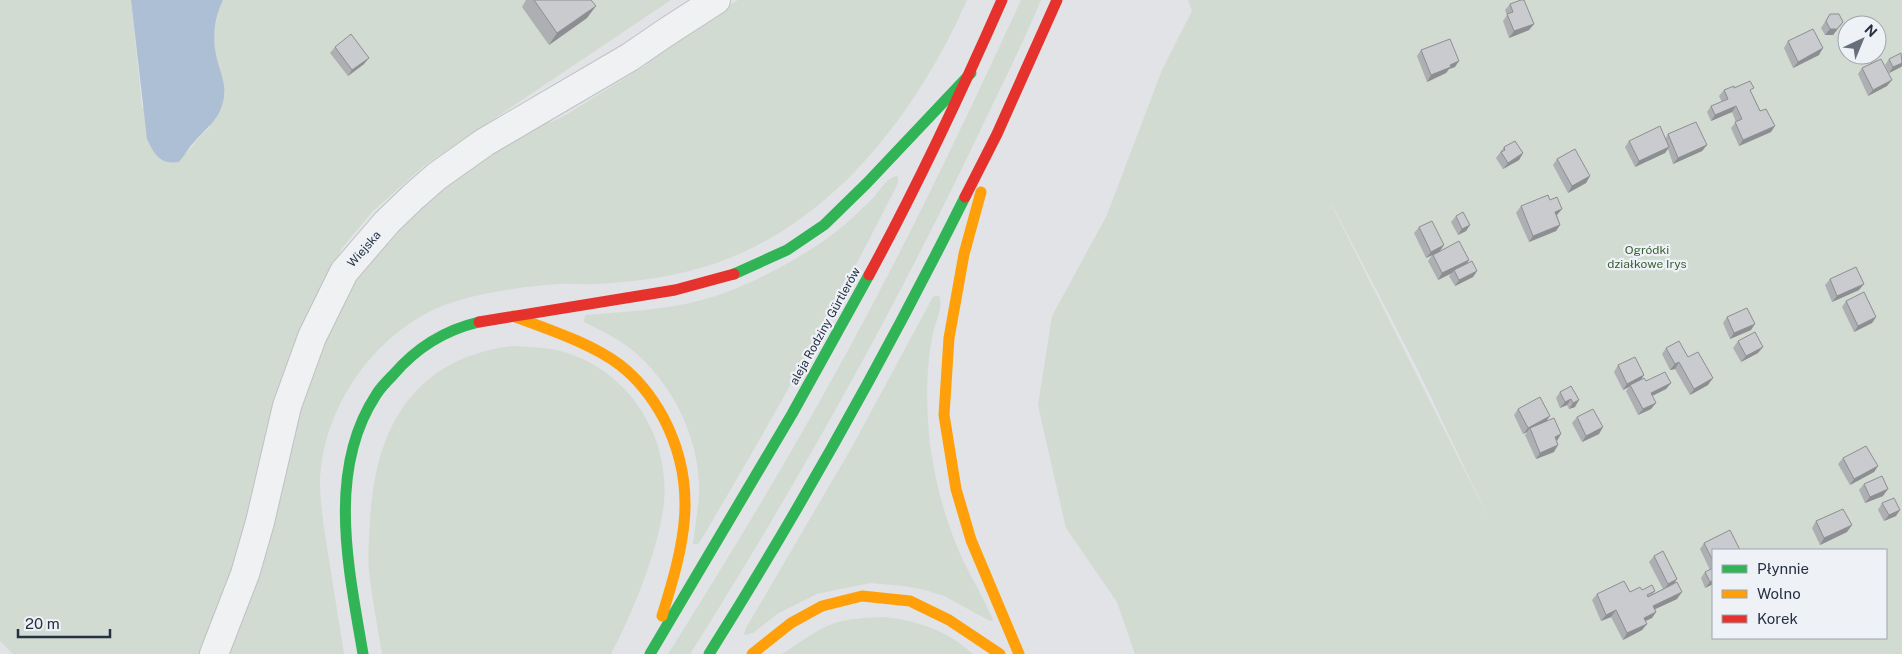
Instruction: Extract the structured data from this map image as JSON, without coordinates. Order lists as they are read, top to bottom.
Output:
{
  "streets": {
    "main road": ["aleja Rodziny Gürtlerów"],
    "street": ["Wiejska"]
  },
  "parks": ["Ogródki działkowe Irys"],
  "legend": ["Płynnie", "Wolno", "Korek"],
  "scale_bar": "20 m",
  "north": "top right"
}
